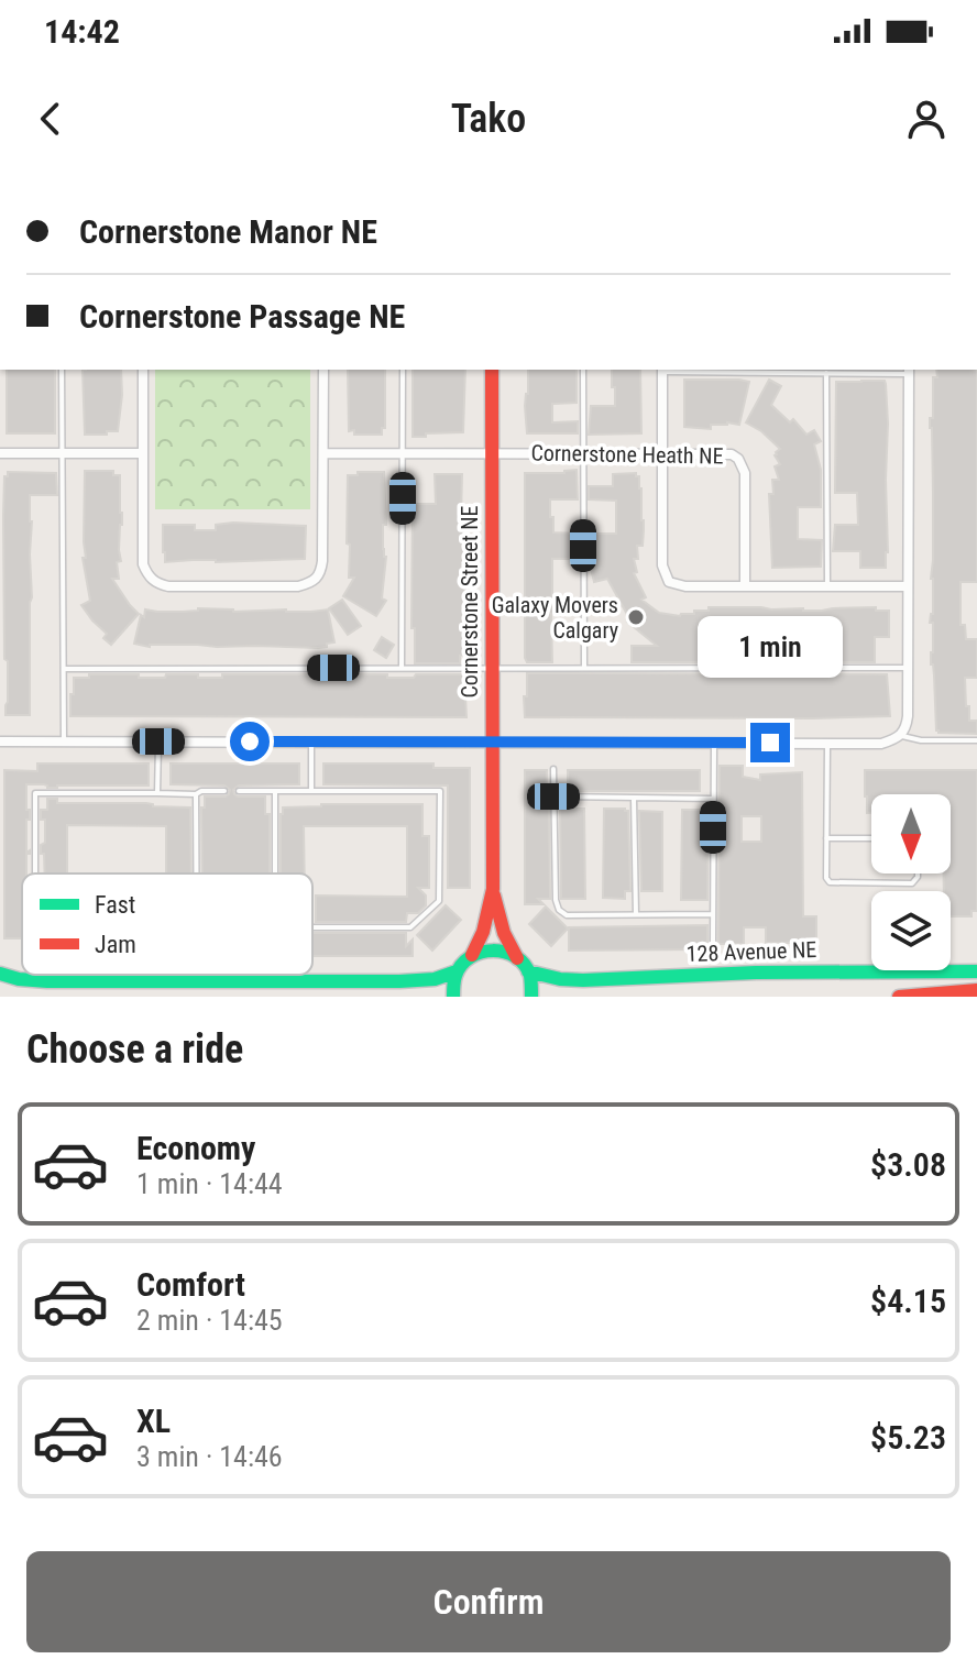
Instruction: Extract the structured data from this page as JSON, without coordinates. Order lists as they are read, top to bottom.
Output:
{
  "streets": {
    "street": ["Cornerstone Heath NE", "Cornerstone Street NE", "128 Avenue NE"]
  },
  "crossings": [
    ["Cornerstone Heath NE", "Cornerstone Street NE"],
    ["Cornerstone Street NE", "128 Avenue NE"]
  ],
  "places": ["Galaxy Movers Calgary"],
  "legend": ["Fast", "Jam"],
  "north": "bottom",
  "page": {
    "status": "14:42",
    "header": "Tako",
    "banner": ["Cornerstone Manor NE", "Cornerstone Passage NE"],
    "bubble": "1 min",
    "heading": "Choose a ride",
    "list": [
      {
        "name": "Economy",
        "note": "1 min · 14:44",
        "value": "$3.08"
      },
      {
        "name": "Comfort",
        "note": "2 min · 14:45",
        "value": "$4.15"
      },
      {
        "name": "XL",
        "note": "3 min · 14:46",
        "value": "$5.23"
      }
    ],
    "buttons": "Confirm"
  }
}
